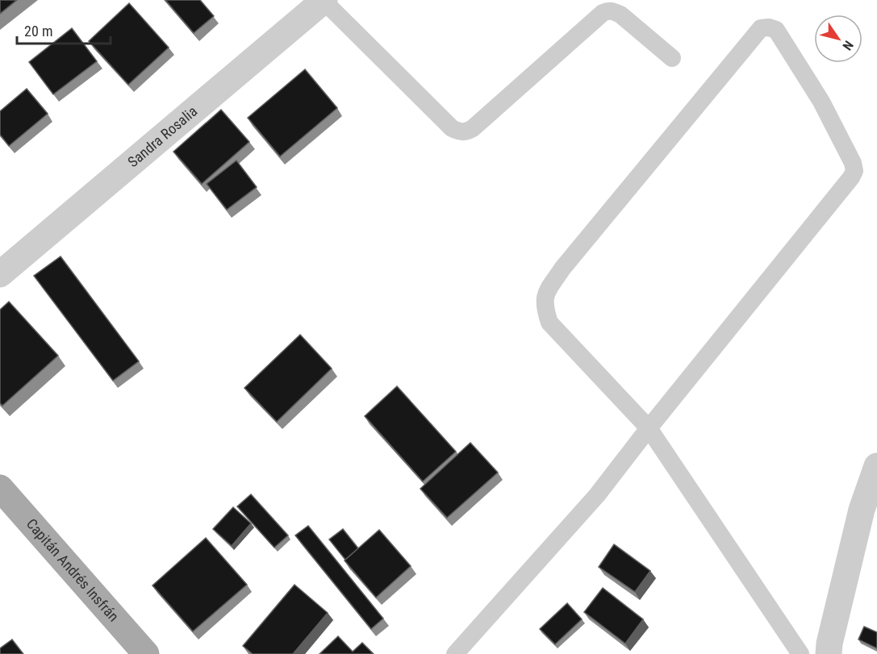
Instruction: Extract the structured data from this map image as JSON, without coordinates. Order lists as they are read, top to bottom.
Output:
{
  "streets": {
    "main road": ["Capitán Andrés Insfrán"],
    "street": ["Sandra Rosalia"]
  },
  "scale_bar": "20 m",
  "north": "bottom right"
}
